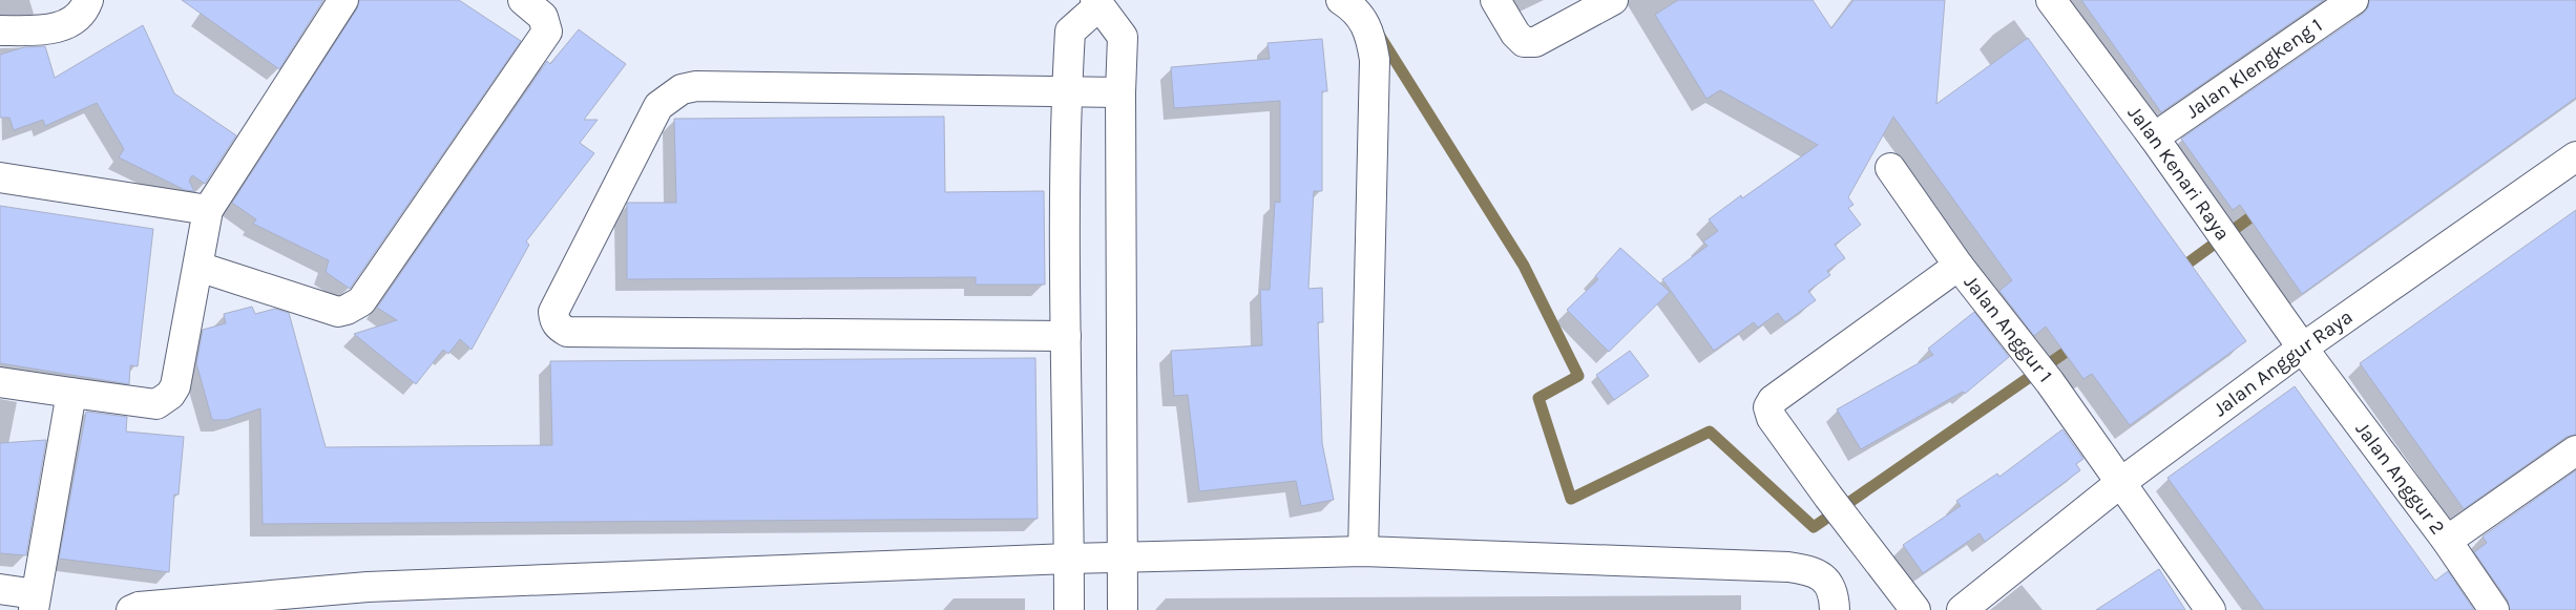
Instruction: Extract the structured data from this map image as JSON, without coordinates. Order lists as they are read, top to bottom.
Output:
{
  "streets": {
    "street": [
      "Jalan Klengkeng 1",
      "Jalan Kenari Raya",
      "Jalan Anggur 1",
      "Jalan Anggur Raya",
      "Jalan Anggur 2"
    ]
  },
  "crossings": [
    ["Jalan Klengkeng 1", "Jalan Kenari Raya"],
    ["Jalan Kenari Raya", "Jalan Anggur Raya"],
    ["Jalan Kenari Raya", "Jalan Anggur 2"],
    ["Jalan Anggur 1", "Jalan Anggur Raya"],
    ["Jalan Anggur Raya", "Jalan Anggur 2"]
  ]
}
